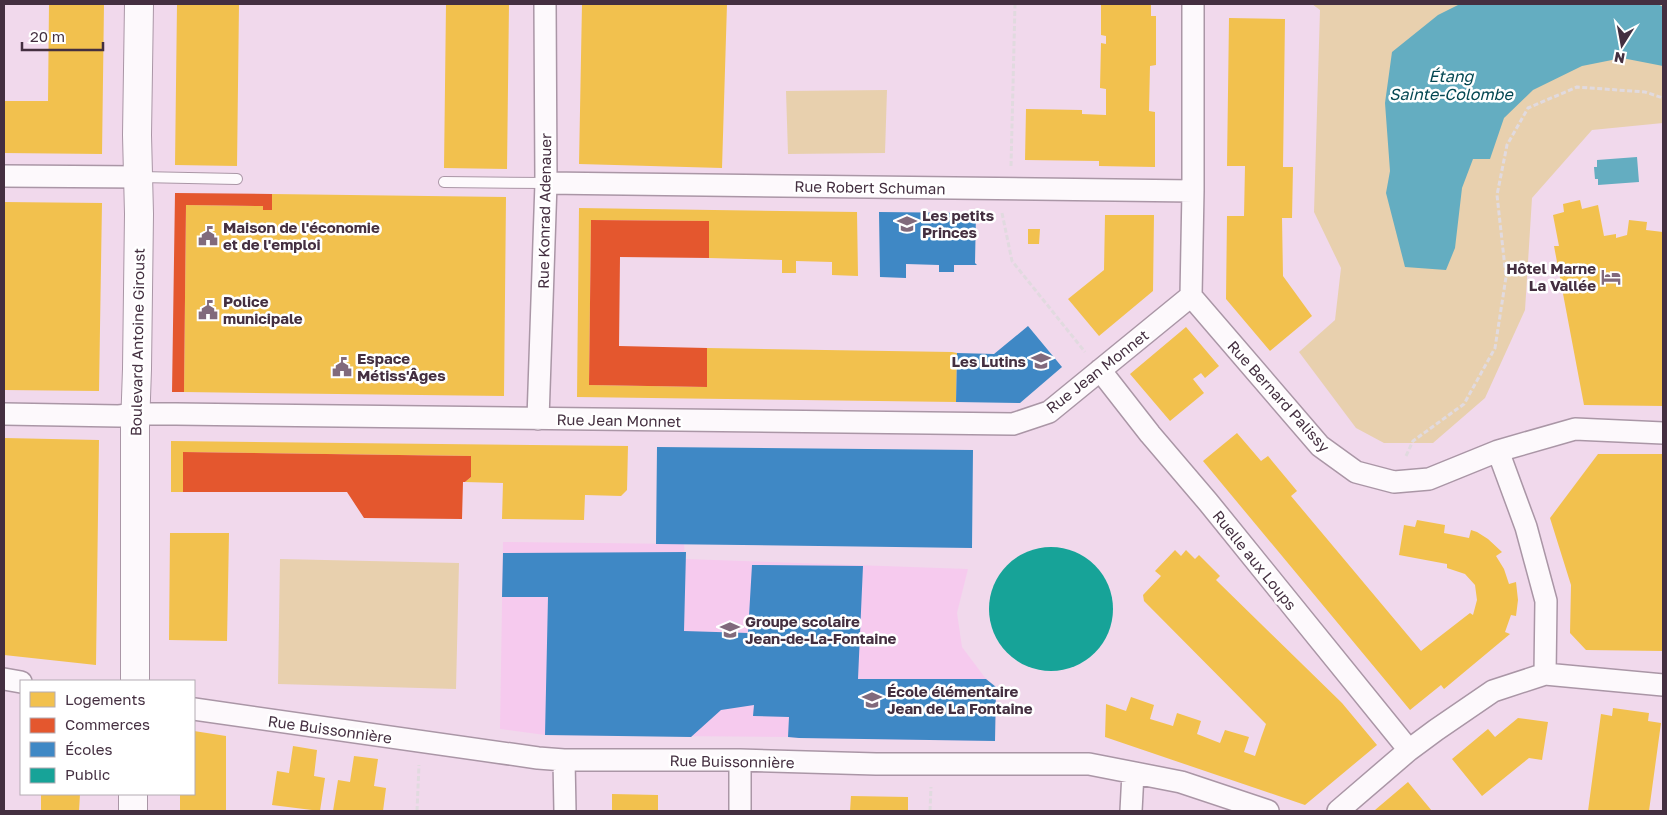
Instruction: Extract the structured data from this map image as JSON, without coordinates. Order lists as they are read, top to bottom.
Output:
{
  "streets": {
    "street": [
      "Rue Robert Schuman",
      "Rue Konrad Adenauer",
      "Boulevard Antoine Giroust",
      "Rue Jean Monnet",
      "Rue Bernard Palissy",
      "Ruelle aux Loups",
      "Rue Buissonnière"
    ]
  },
  "crossings": [
    ["Rue Robert Schuman", "Rue Konrad Adenauer"],
    ["Rue Konrad Adenauer", "Rue Jean Monnet"],
    ["Boulevard Antoine Giroust", "Rue Jean Monnet"],
    ["Rue Jean Monnet", "Rue Bernard Palissy"],
    ["Rue Jean Monnet", "Ruelle aux Loups"]
  ],
  "water": ["Étang Sainte-Colombe"],
  "places": {
    "school or university": [
      "Les petits Princes",
      "Les Lutins",
      "Groupe scolaire Jean-de-La-Fontaine",
      "École élémentaire Jean de La Fontaine"
    ],
    "public building": ["Maison de l'économie et de l'emploi", "Police municipale", "Espace Métiss'Âges"],
    "hotel": ["Hôtel Marne La Vallée"]
  },
  "legend": [
    "Logements",
    "Commerces",
    "Écoles",
    "Public"
  ],
  "scale_bar": "20 m",
  "north": "bottom"
}
